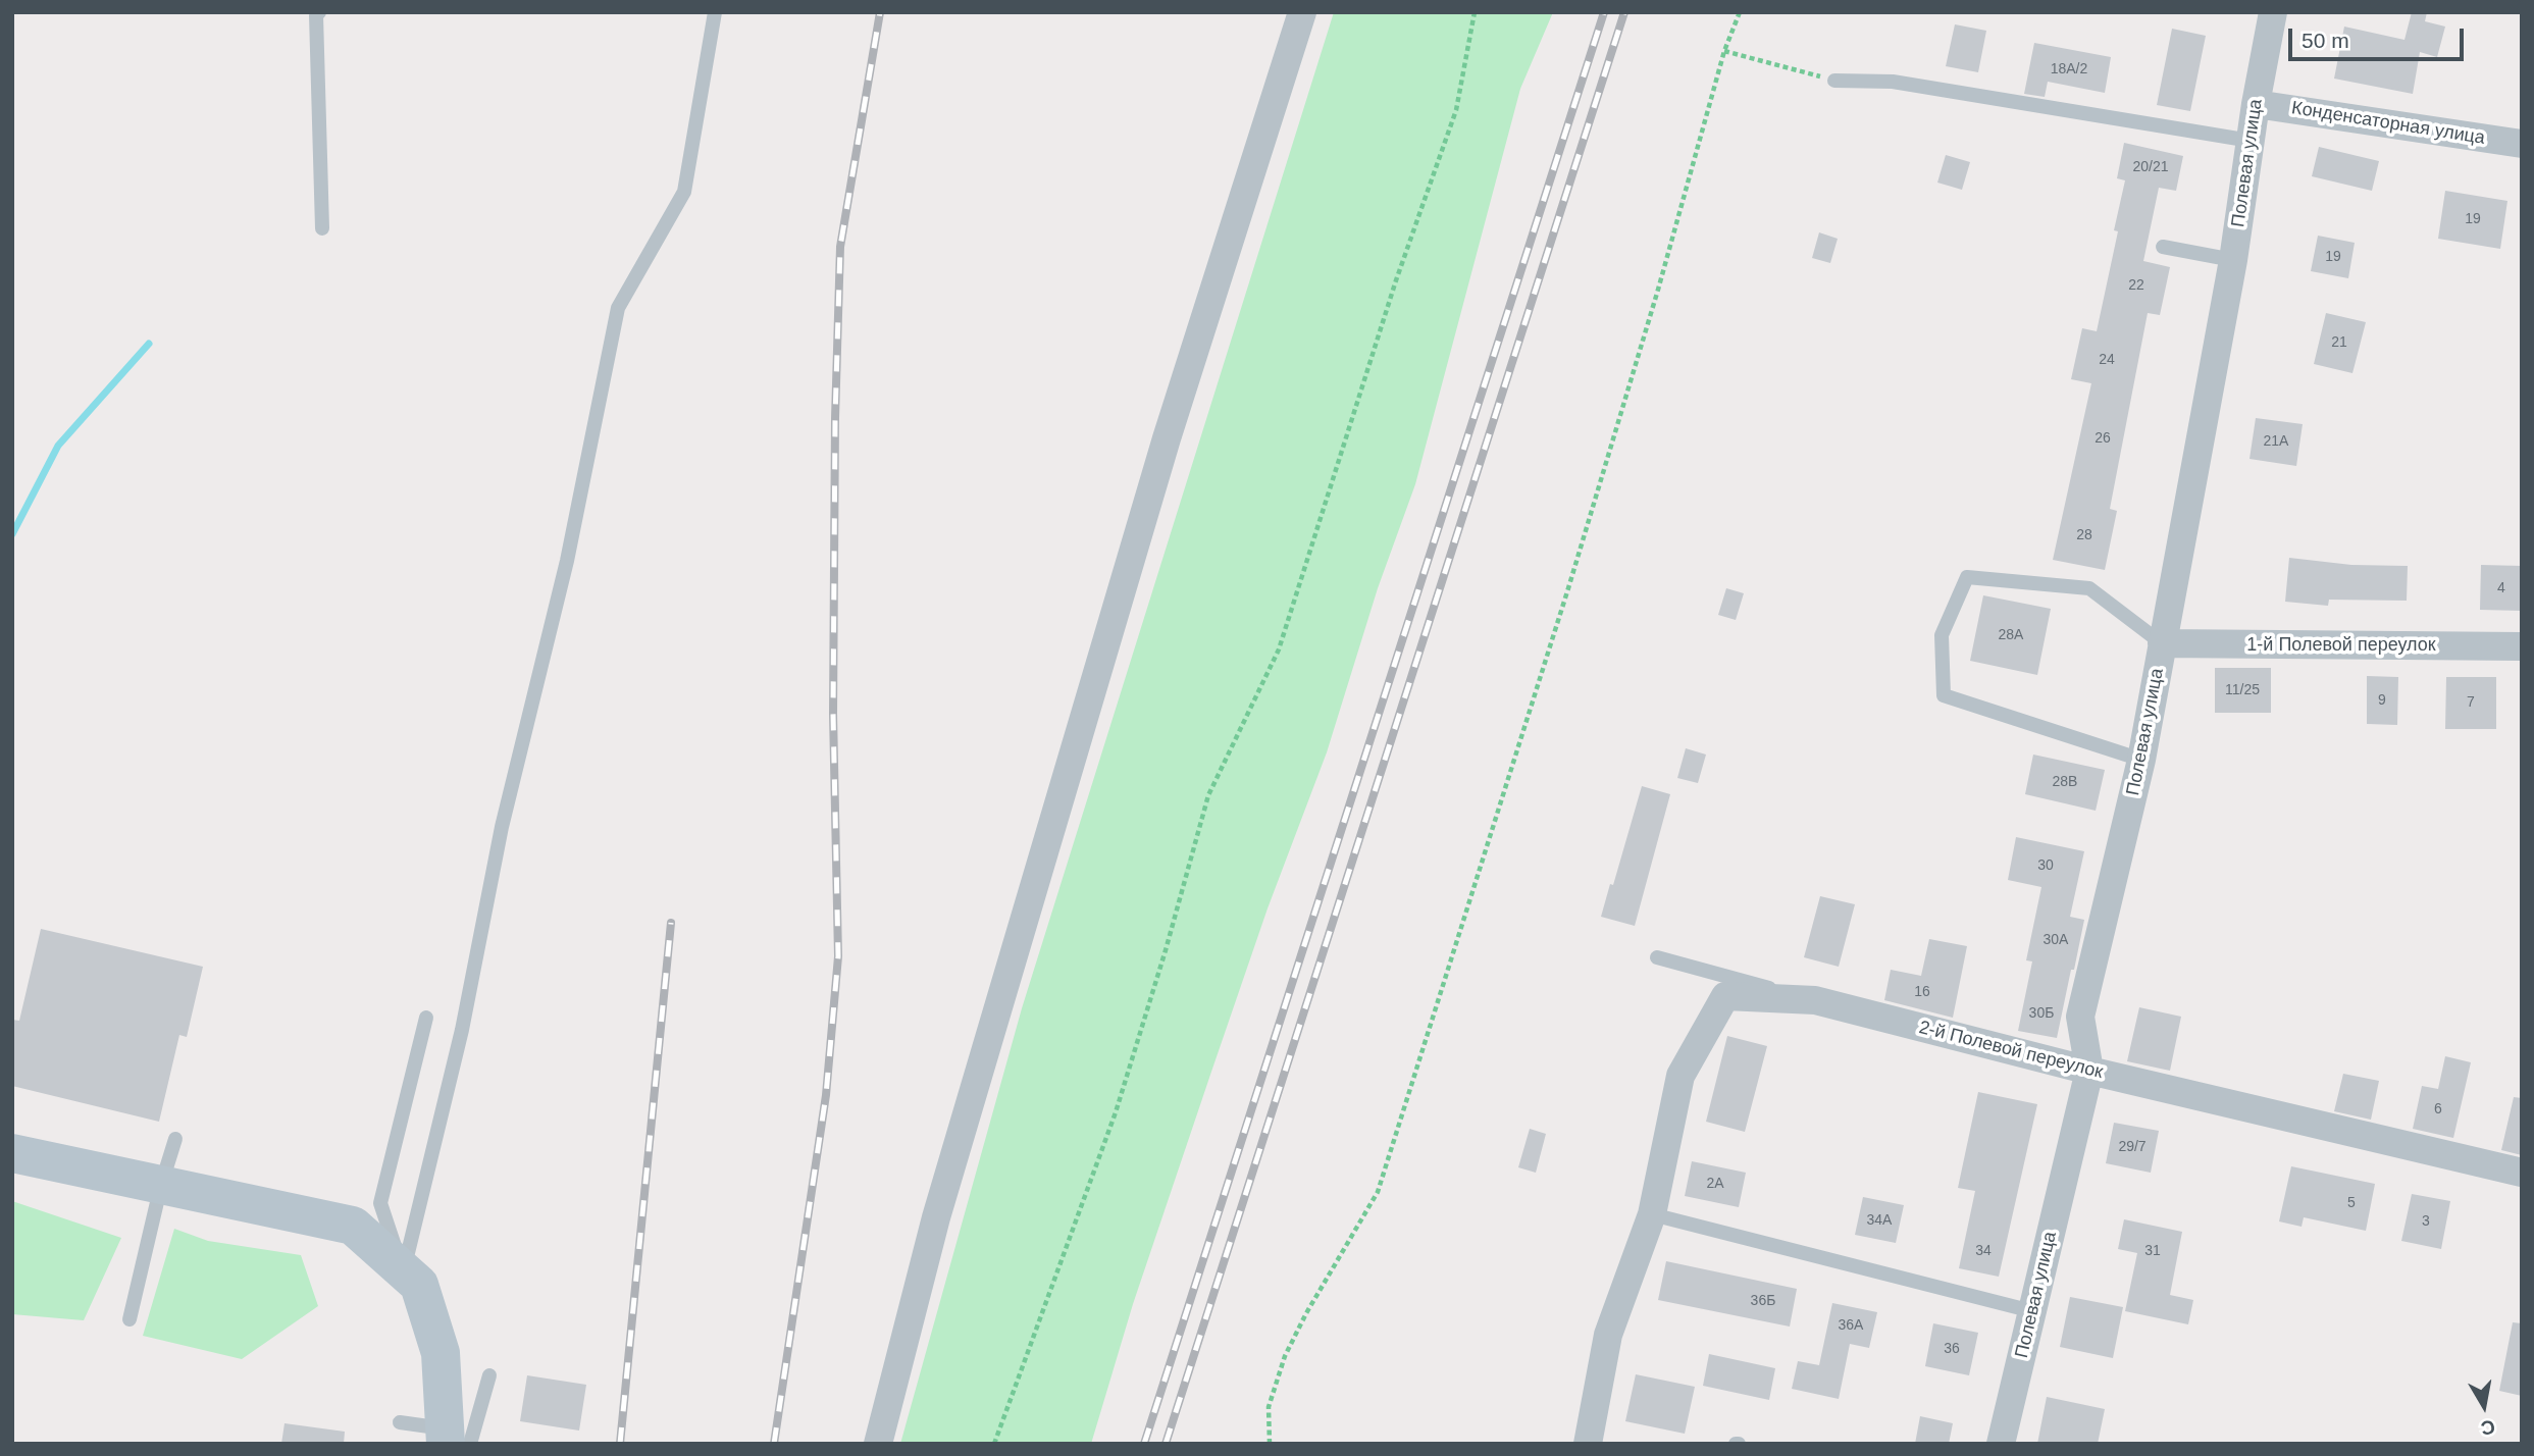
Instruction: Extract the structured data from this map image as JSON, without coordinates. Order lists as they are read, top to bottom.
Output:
{
  "streets": {
    "street": [
      "Конденсаторная улица",
      "Полевая улица",
      "1-й Полевой переулок",
      "2-й Полевой переулок"
    ]
  },
  "crossings": [
    ["Конденсаторная улица", "Полевая улица"],
    ["Полевая улица", "1-й Полевой переулок"],
    ["Полевая улица", "2-й Полевой переулок"]
  ],
  "house_numbers": [
    "18А/2",
    "20/21",
    "19",
    "19",
    "22",
    "21",
    "24",
    "26",
    "21А",
    "28",
    "4",
    "28А",
    "11/25",
    "9",
    "7",
    "28В",
    "30",
    "30А",
    "16",
    "30Б",
    "6",
    "29/7",
    "2А",
    "5",
    "34А",
    "3",
    "34",
    "31",
    "36Б",
    "36А",
    "36"
  ],
  "scale_bar": "50 m",
  "north": "bottom"
}
